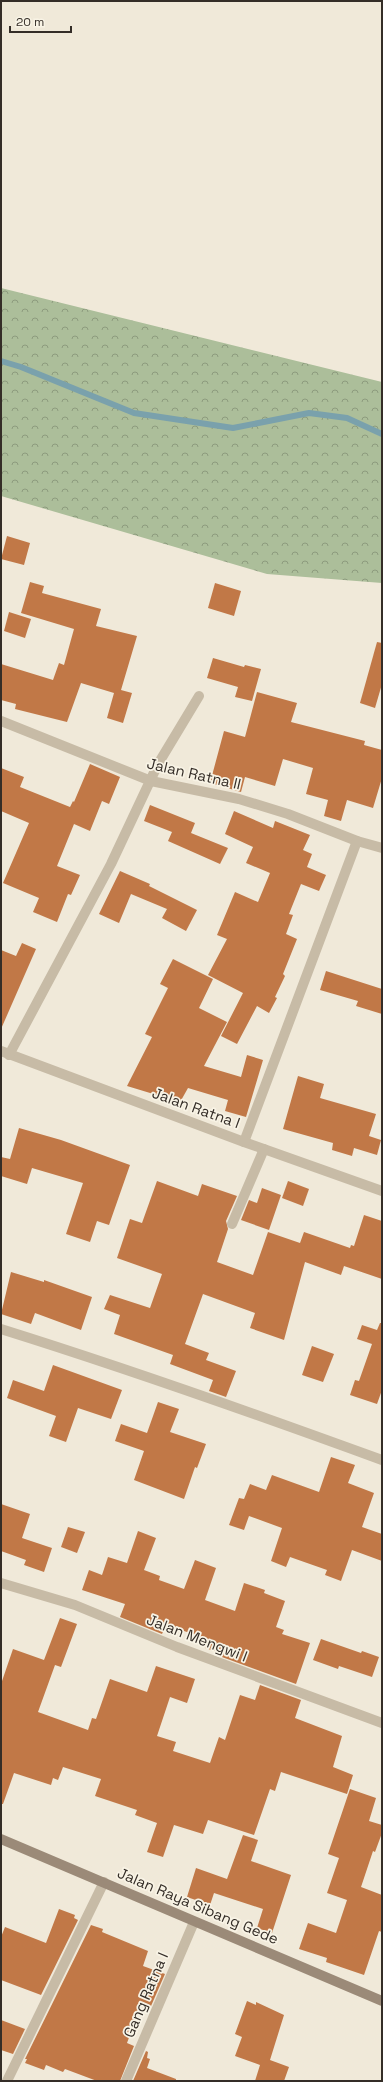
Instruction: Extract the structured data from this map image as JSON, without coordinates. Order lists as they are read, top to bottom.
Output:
{
  "streets": {
    "main road": ["Jalan Raya Sibang Gede"],
    "street": [
      "Jalan Ratna II",
      "Jalan Ratna I",
      "Jalan Mengwi I",
      "Gang Ratna I"
    ]
  },
  "crossings": [
    ["Jalan Raya Sibang Gede", "Gang Ratna I"]
  ],
  "scale_bar": "20 m"
}
